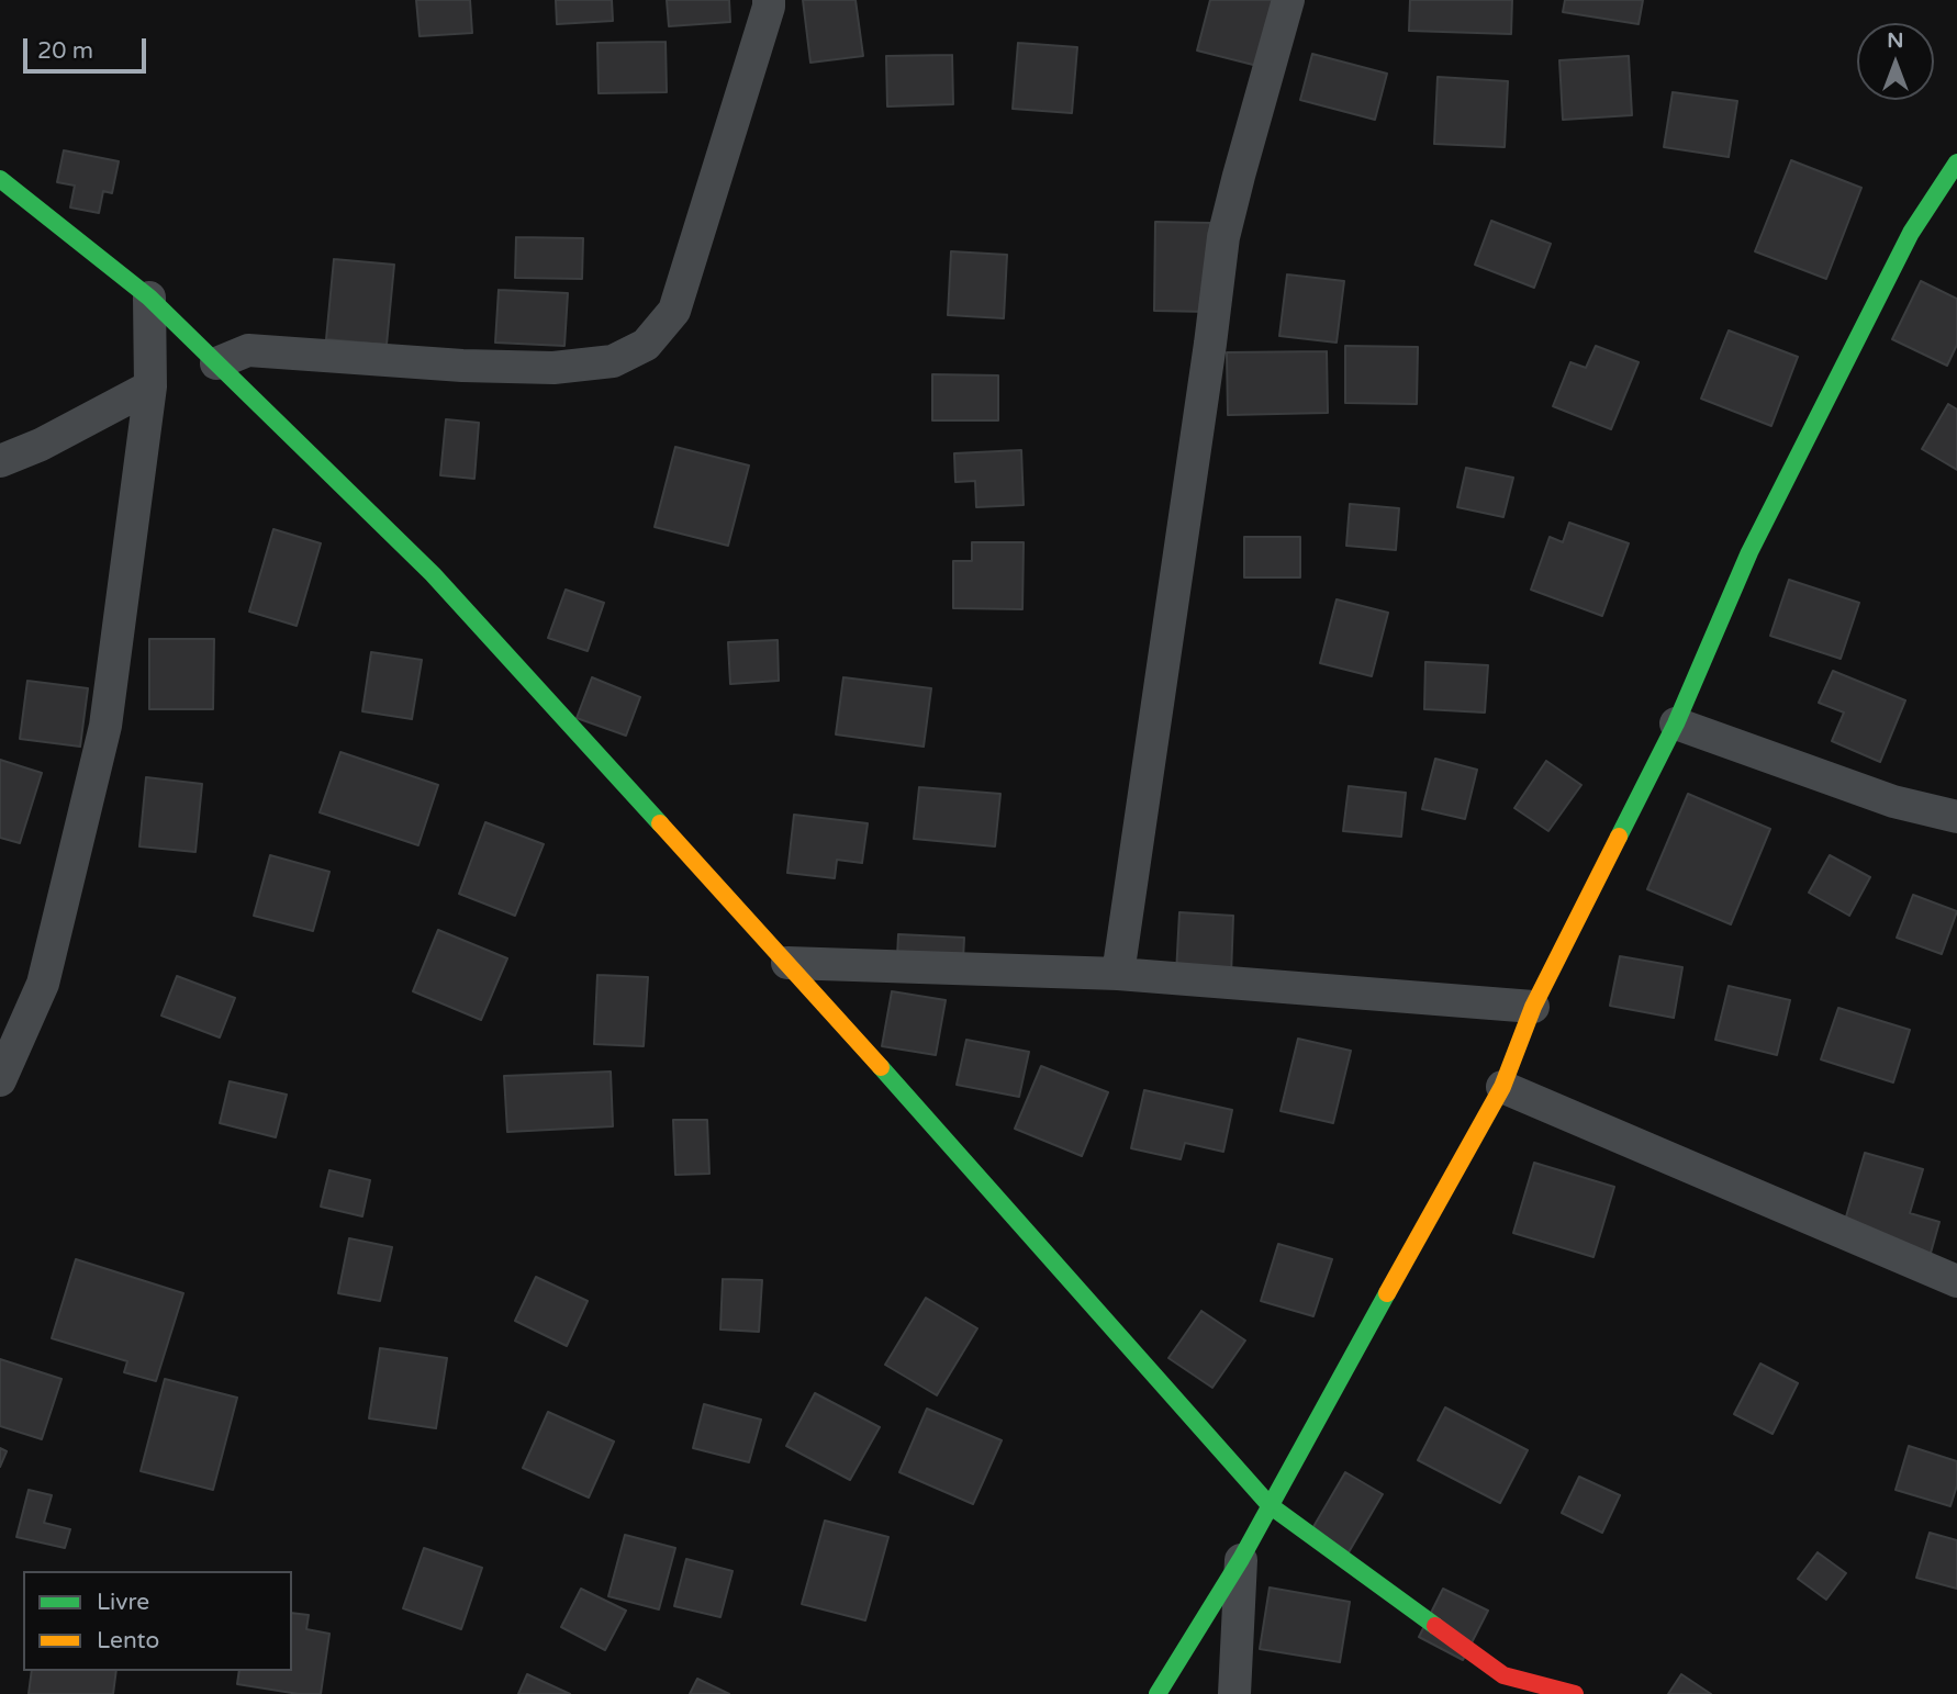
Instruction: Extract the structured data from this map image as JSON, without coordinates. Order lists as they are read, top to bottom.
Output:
{
  "legend": ["Livre", "Lento"],
  "scale_bar": "20 m",
  "north": "top"
}
